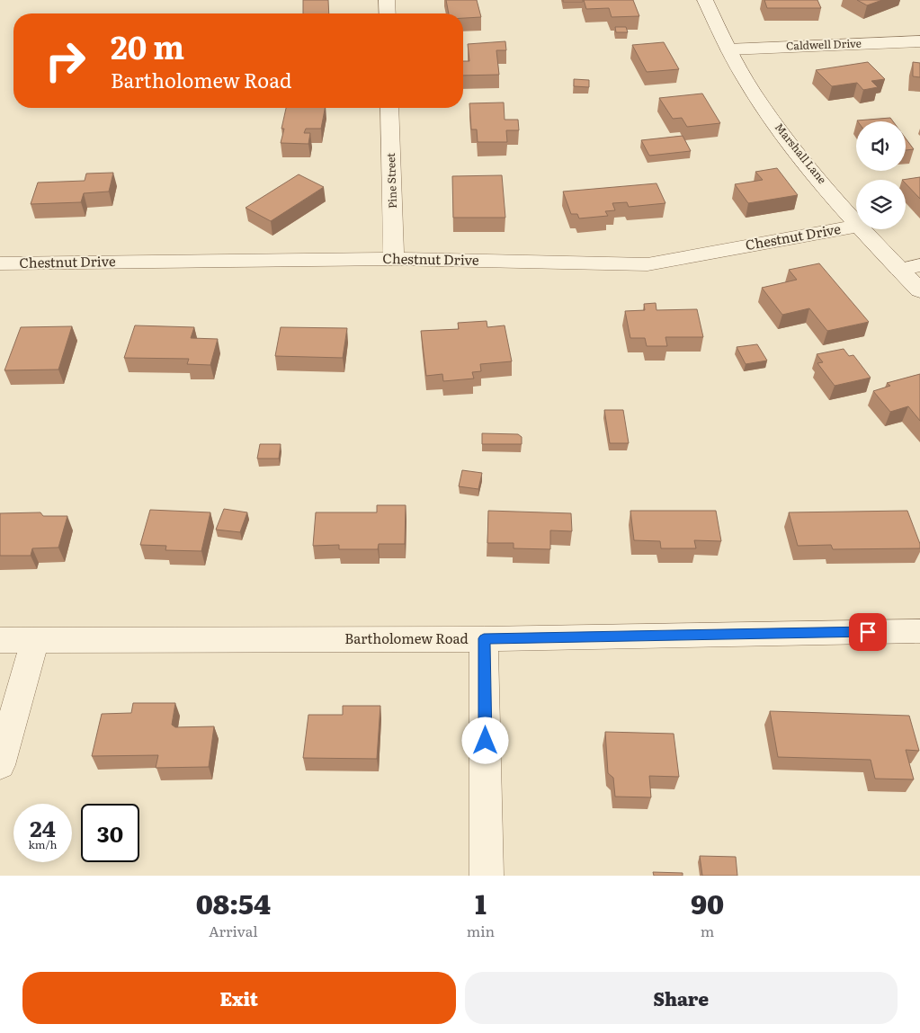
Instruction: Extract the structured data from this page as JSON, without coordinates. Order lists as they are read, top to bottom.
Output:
{
  "streets": {
    "street": [
      "Caldwell Drive",
      "Marshall Lane",
      "Pine Street",
      "Chestnut Drive",
      "Bartholomew Road"
    ]
  },
  "crossings": [
    ["Caldwell Drive", "Marshall Lane"],
    ["Pine Street", "Chestnut Drive"]
  ],
  "page": {
    "turn": ["20 m", "Bartholomew Road"],
    "speed": "24 km/h",
    "limit": "30",
    "eta": [
      "08:54",
      "Arrival",
      "1",
      "min",
      "90",
      "m"
    ],
    "buttons": ["Exit", "Share"]
  }
}
